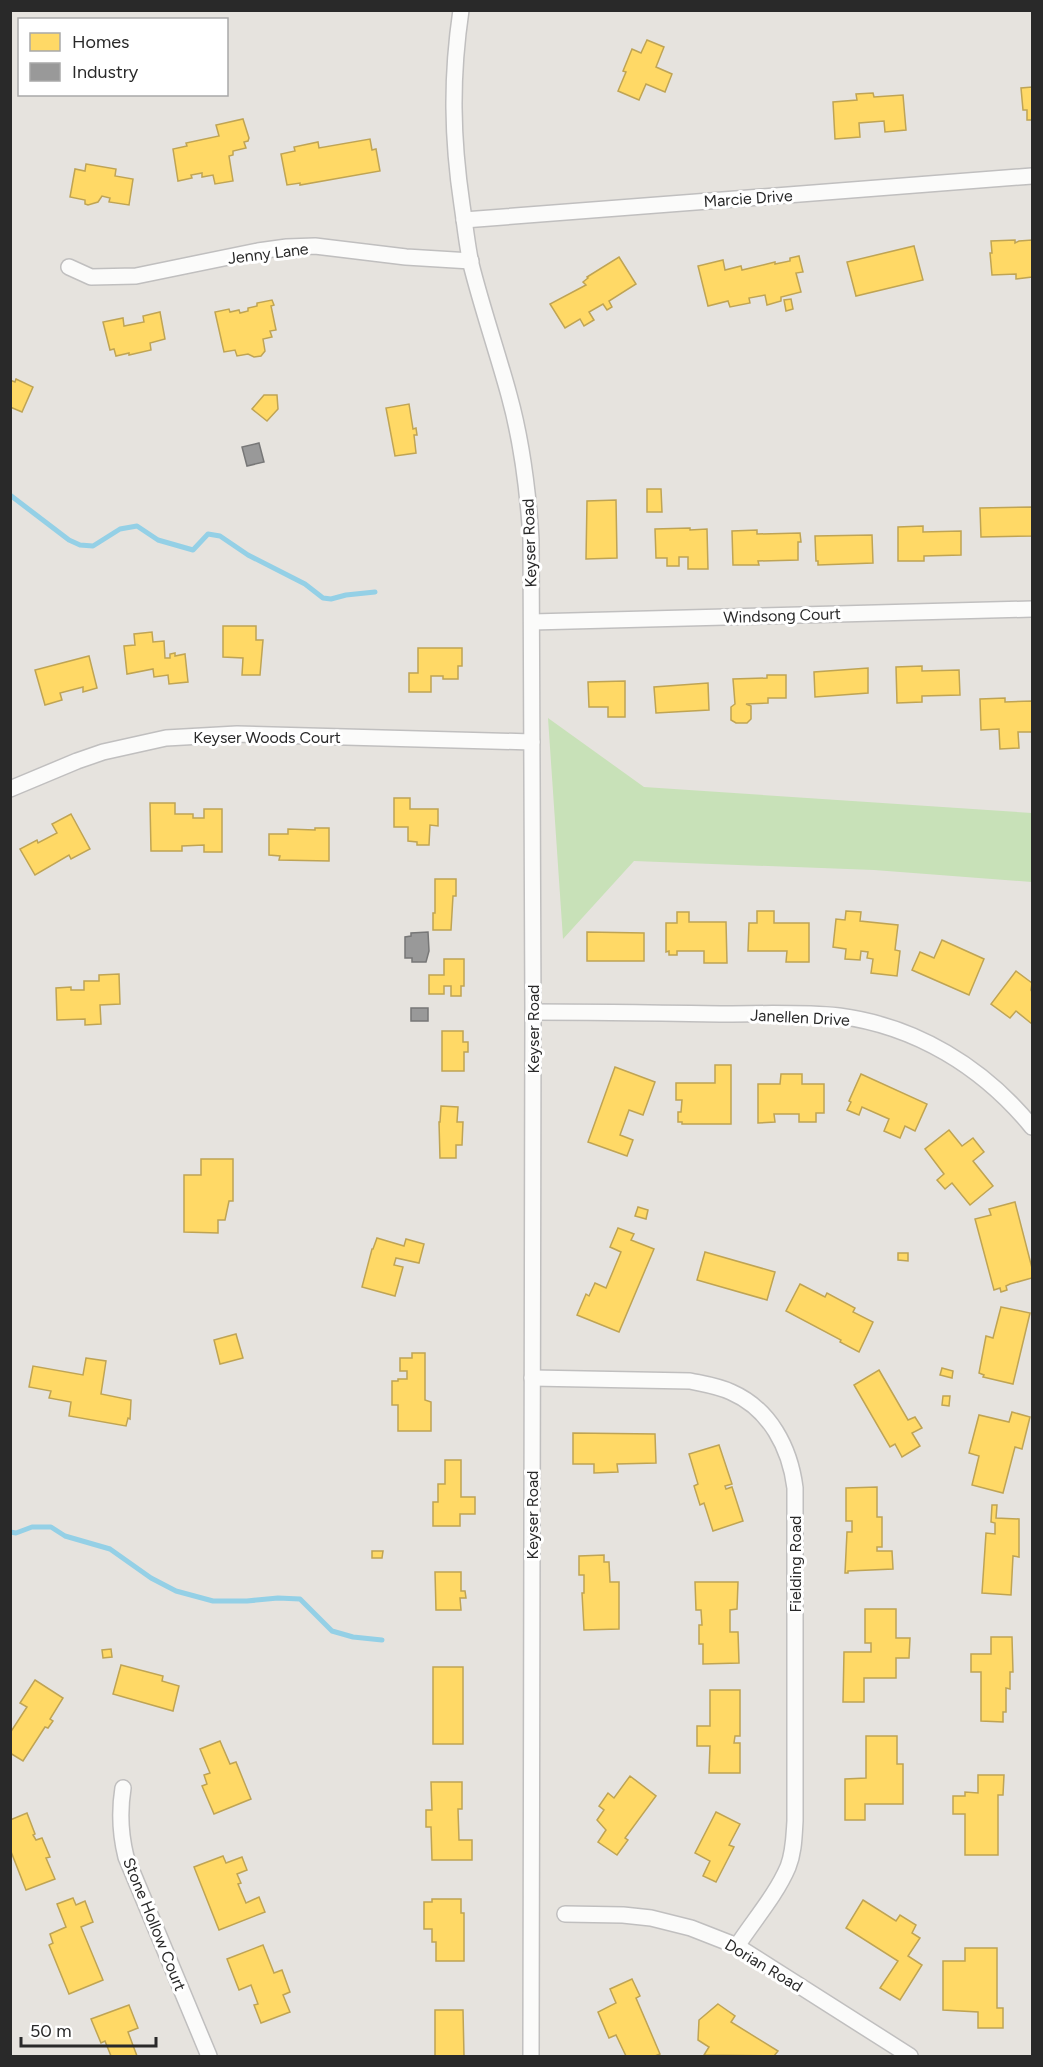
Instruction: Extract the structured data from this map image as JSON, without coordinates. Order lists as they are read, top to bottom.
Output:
{
  "streets": {
    "street": [
      "Marcie Drive",
      "Jenny Lane",
      "Keyser Road",
      "Windsong Court",
      "Keyser Woods Court",
      "Janellen Drive",
      "Fielding Road",
      "Stone Hollow Court",
      "Dorian Road"
    ]
  },
  "crossings": [
    ["Marcie Drive", "Keyser Road"],
    ["Jenny Lane", "Keyser Road"],
    ["Keyser Road", "Windsong Court"],
    ["Keyser Road", "Keyser Woods Court"],
    ["Keyser Road", "Janellen Drive"],
    ["Keyser Road", "Fielding Road"],
    ["Fielding Road", "Dorian Road"]
  ],
  "legend": ["Homes", "Industry"],
  "scale_bar": "50 m"
}
